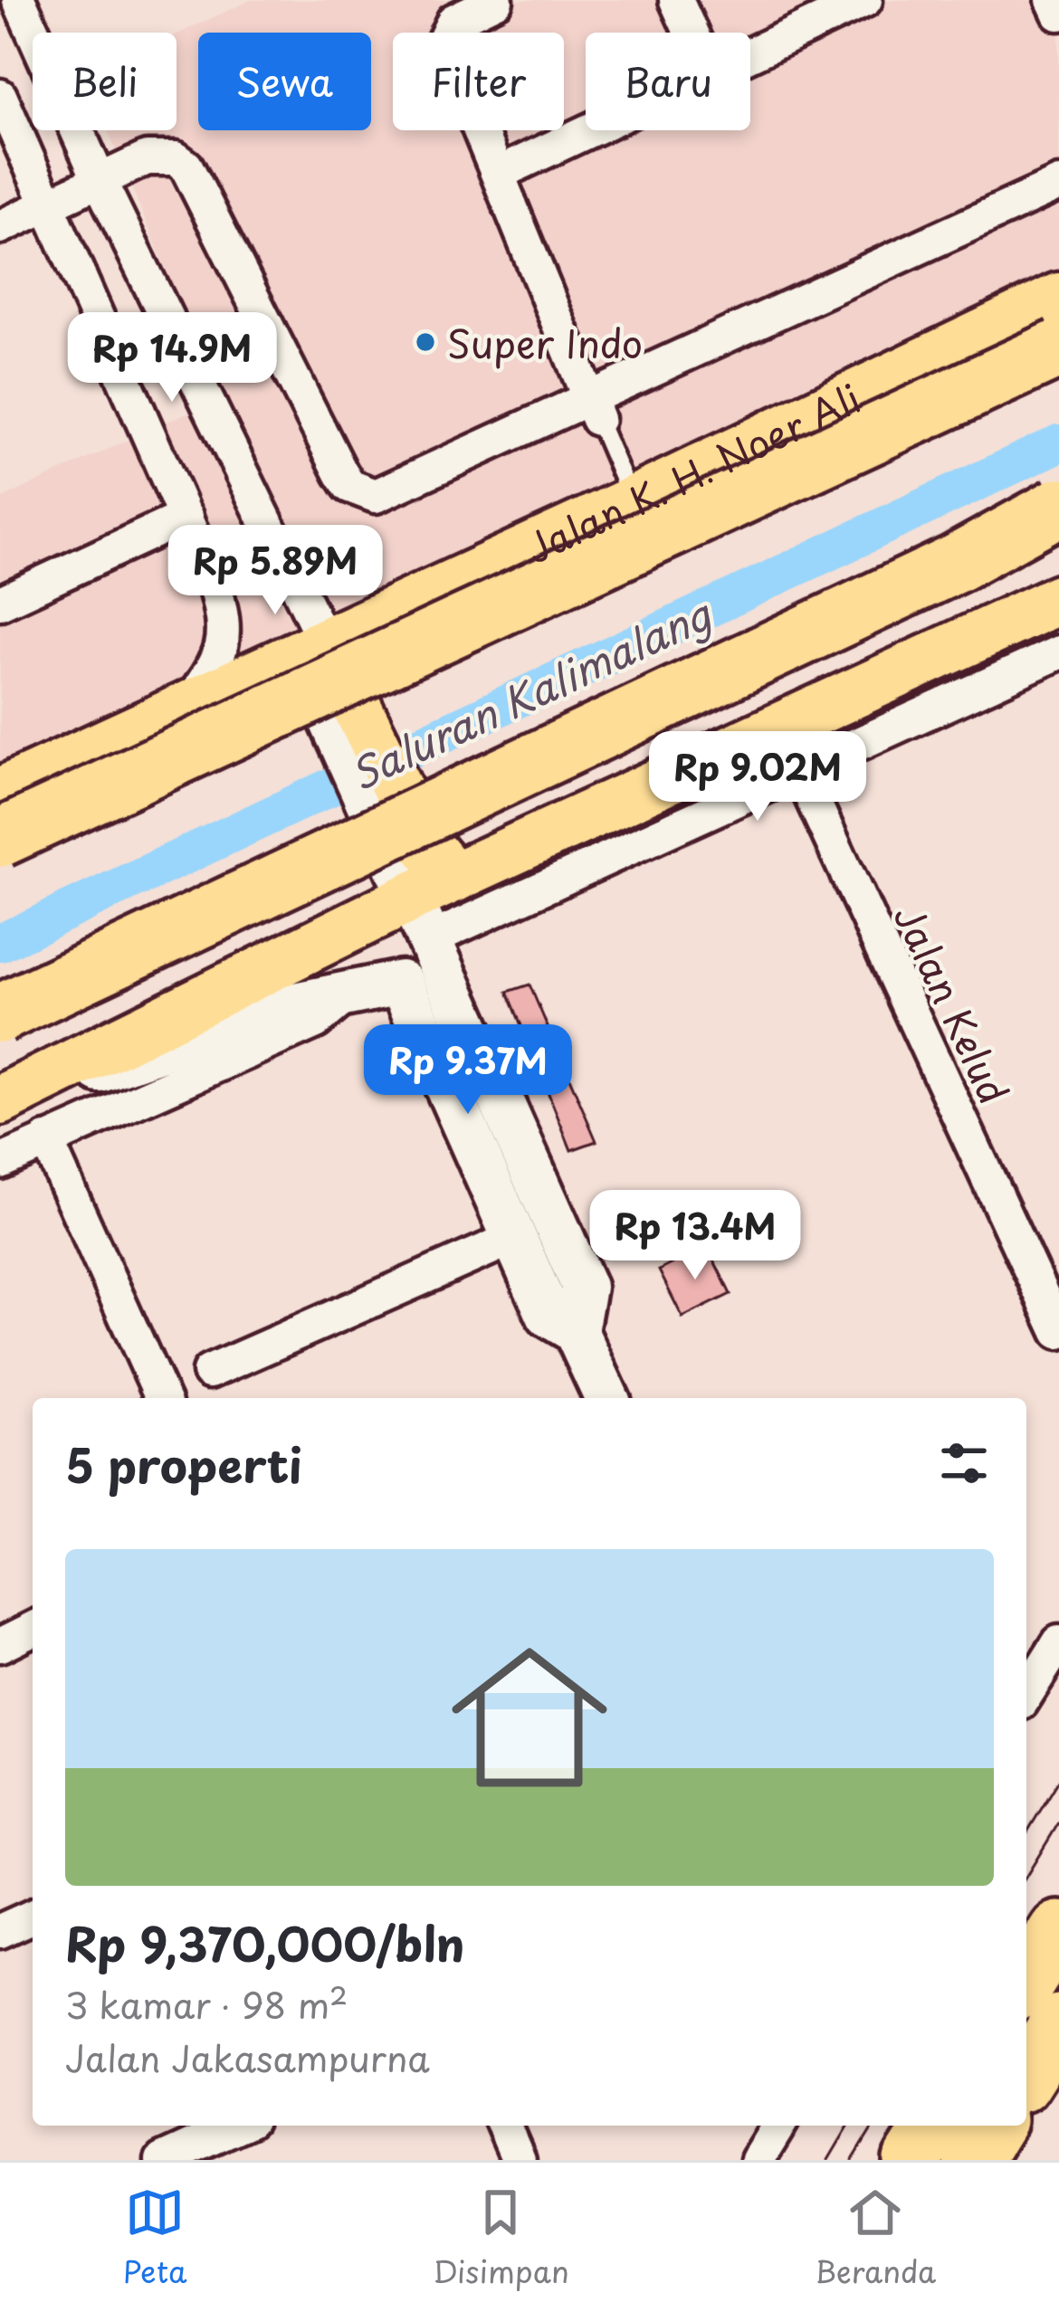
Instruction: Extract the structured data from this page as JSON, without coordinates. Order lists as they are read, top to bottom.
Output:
{
  "streets": {
    "main road": ["Jalan K. H. Noer Ali"],
    "street": ["Jalan Kelud"]
  },
  "water": ["Saluran Kalimalang"],
  "places": ["Super Indo"],
  "page": {
    "chip": [
      "Beli",
      "Sewa",
      "Filter",
      "Baru"
    ],
    "price": [
      "Rp 14.9M",
      "Rp 5.89M",
      "Rp 9.02M",
      "Rp 9.37M",
      "Rp 13.4M"
    ],
    "heading": "5 properti",
    "list": [
      {
        "name": "Rp 9,370,000/bln",
        "note": "3 kamar · 98 m² · Jalan Jakasampurna"
      }
    ],
    "tabs": ["Peta", "Disimpan", "Beranda"]
  }
}
